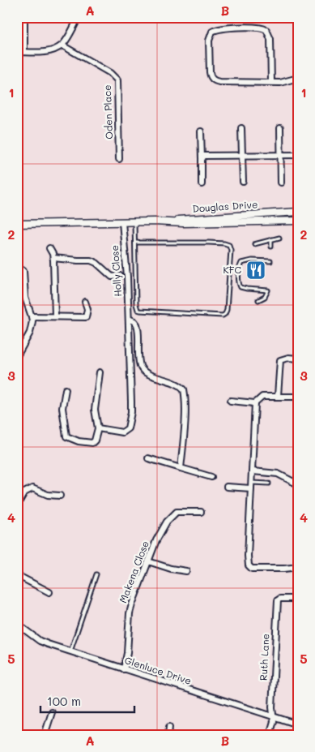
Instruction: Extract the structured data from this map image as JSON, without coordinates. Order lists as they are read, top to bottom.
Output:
{
  "streets": {
    "street": [
      "Oden Place",
      "Douglas Drive",
      "Holly Close",
      "Makena Close",
      "Ruth Lane",
      "Glenluce Drive"
    ]
  },
  "crossings": [
    ["Douglas Drive", "Holly Close"],
    ["Makena Close", "Glenluce Drive"],
    ["Ruth Lane", "Glenluce Drive"]
  ],
  "places": {
    "restaurant": ["KFC"]
  },
  "scale_bar": "100 m",
  "grid": {
    "columns": ["A", "B"],
    "rows": [
      "1",
      "2",
      "3",
      "4",
      "5"
    ]
  }
}
